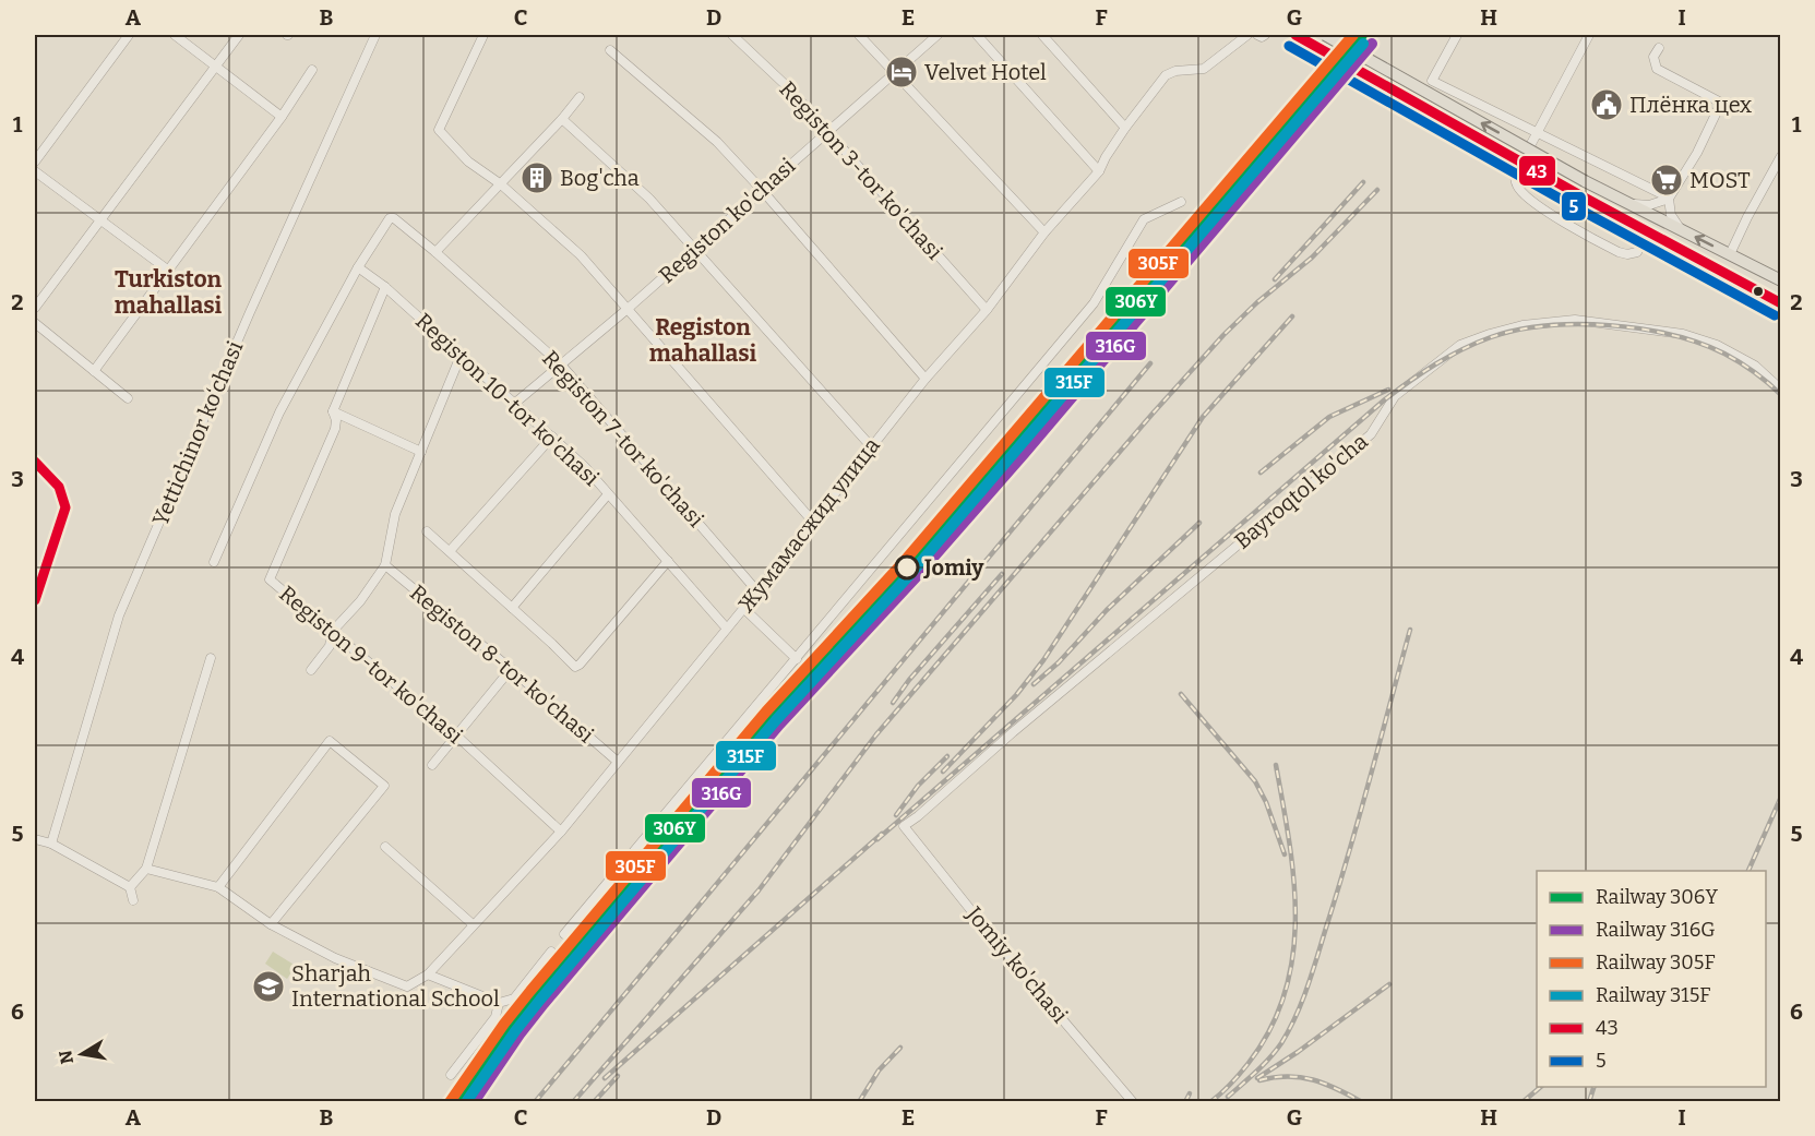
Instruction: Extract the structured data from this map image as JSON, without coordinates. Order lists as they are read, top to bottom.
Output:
{
  "streets": {
    "street": [
      "Registon 3-tor ko'chasi",
      "Registon ko'chasi",
      "Registon 10-tor ko'chasi",
      "Yettichinor ko‘chasi",
      "Registon 7-tor ko'chasi",
      "Bayroqtol ko'cha",
      "Жумамасжид улица",
      "Registon 8-tor ko'chasi",
      "Registon 9-tor ko'chasi",
      "Jomiy ko'chasi"
    ]
  },
  "crossings": [
    ["Registon 3-tor ko'chasi", "Registon ko'chasi"],
    ["Registon 3-tor ko'chasi", "Жумамасжид улица"],
    ["Registon ko'chasi", "Registon 10-tor ko'chasi"],
    ["Registon ko'chasi", "Registon 7-tor ko'chasi"],
    ["Registon 10-tor ko'chasi", "Registon 7-tor ko'chasi"],
    ["Registon 10-tor ko'chasi", "Жумамасжид улица"],
    ["Registon 10-tor ko'chasi", "Registon 9-tor ko'chasi"],
    ["Registon 7-tor ko'chasi", "Жумамасжид улица"],
    ["Bayroqtol ko'cha", "Jomiy ko'chasi"],
    ["Жумамасжид улица", "Registon 8-tor ko'chasi"],
    ["Жумамасжид улица", "Registon 9-tor ko'chasi"]
  ],
  "districts": ["Turkiston mahallasi", "Registon mahallasi"],
  "places": {
    "hotel": ["Velvet Hotel"],
    "public building": ["Плёнка цех"],
    "building": ["Bog'cha"],
    "supermarket": ["MOST"],
    "other": ["Jomiy"],
    "school or university": ["Sharjah International School"]
  },
  "lines": [
    "rail line 306Y",
    "rail line 305F",
    "transit line 43",
    "rail line 316G",
    "rail line 315F",
    "transit line 5"
  ],
  "legend": [
    "Railway 306Y",
    "Railway 316G",
    "Railway 305F",
    "Railway 315F",
    "43",
    "5"
  ],
  "north": "left",
  "grid": {
    "columns": [
      "A",
      "B",
      "C",
      "D",
      "E",
      "F",
      "G",
      "H",
      "I"
    ],
    "rows": [
      "1",
      "2",
      "3",
      "4",
      "5",
      "6"
    ]
  }
}
